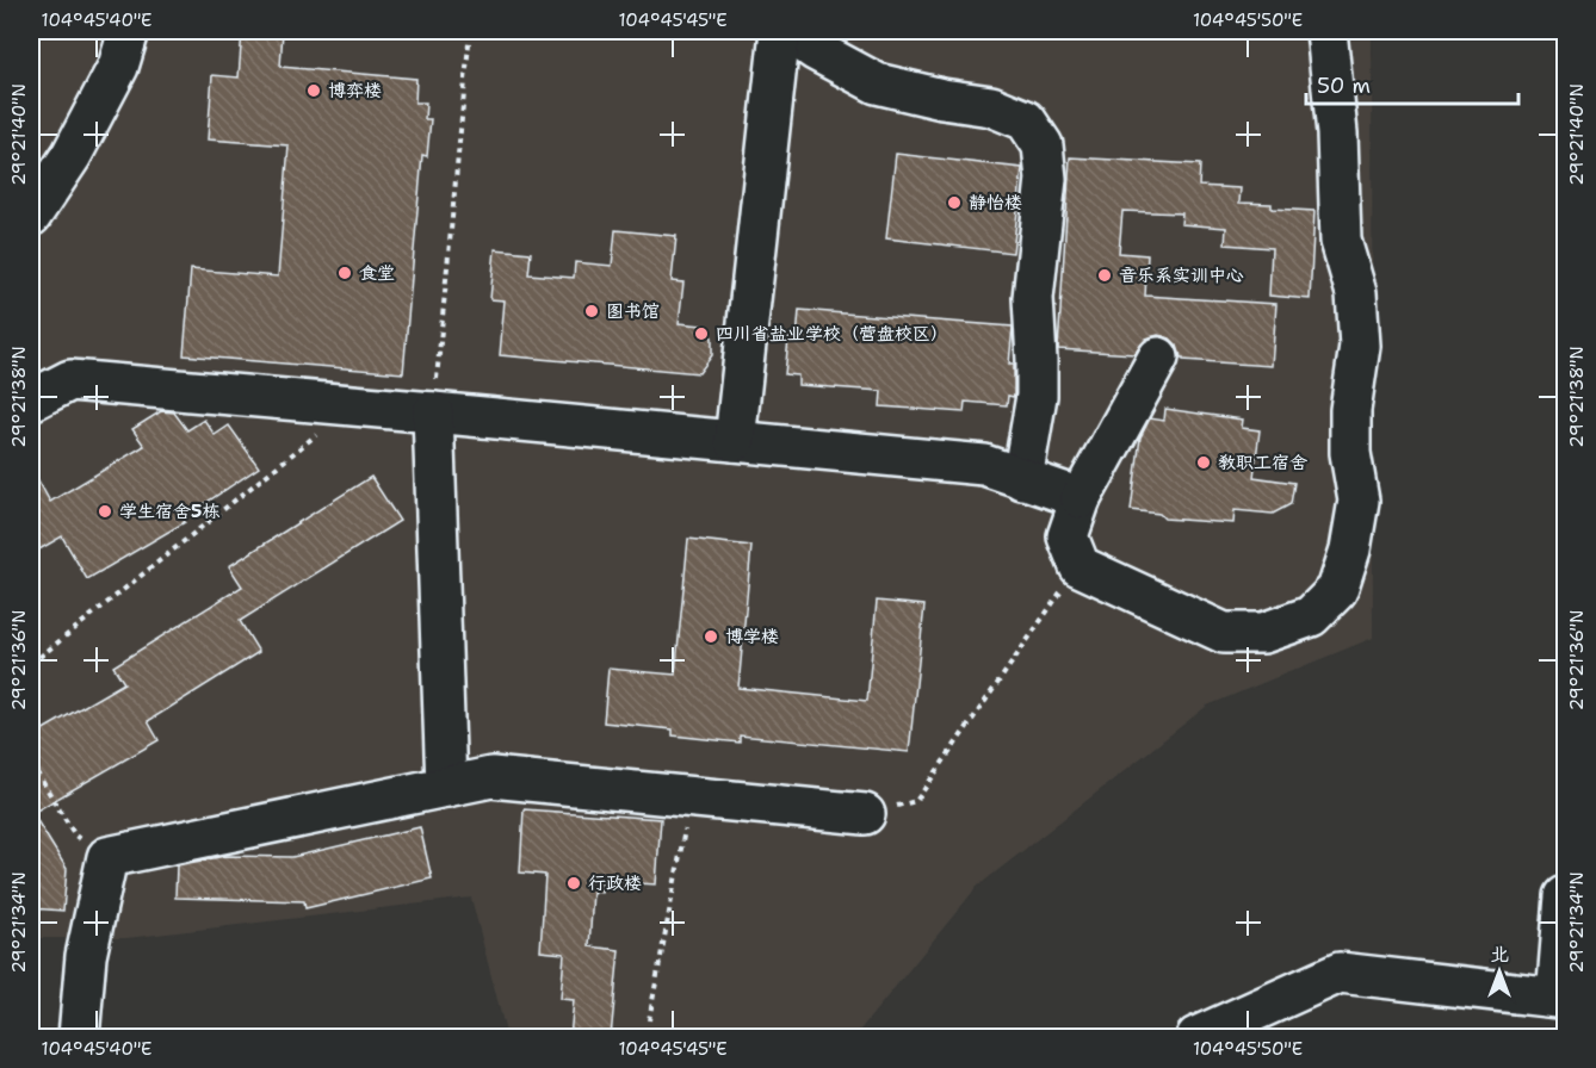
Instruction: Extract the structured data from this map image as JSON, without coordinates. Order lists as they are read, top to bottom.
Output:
{
  "places": [
    "博弈楼",
    "静怡楼",
    "食堂",
    "音乐系实训中心",
    "图书馆",
    "四川省盐业学校（营盘校区）",
    "教职工宿舍",
    "学生宿舍5栋",
    "博学楼",
    "行政楼"
  ],
  "scale_bar": "50 m",
  "north": "top",
  "coordinates": [
    "104°45'40\"E",
    "104°45'45\"E",
    "104°45'50\"E",
    "29°21'40\"N",
    "29°21'38\"N",
    "29°21'36\"N",
    "29°21'34\"N"
  ]
}
